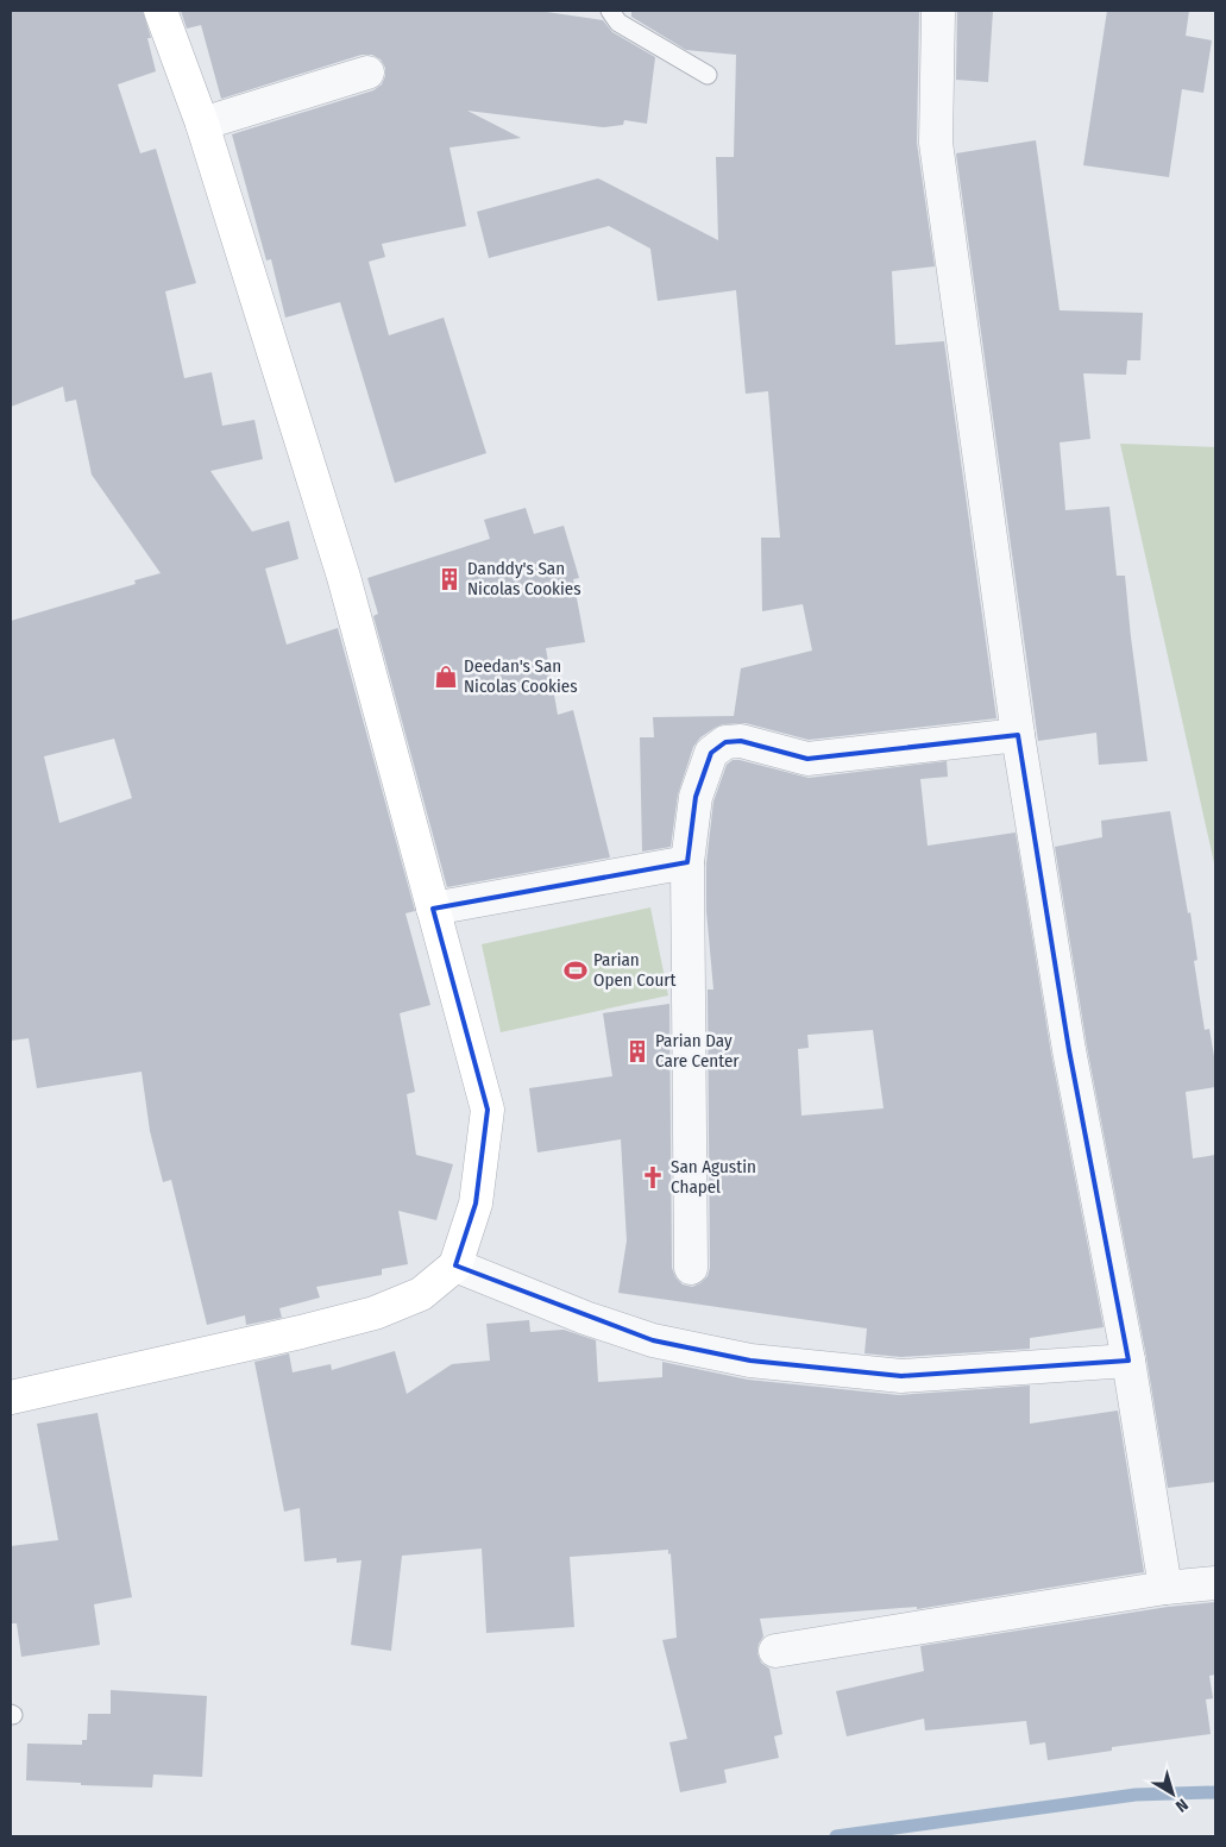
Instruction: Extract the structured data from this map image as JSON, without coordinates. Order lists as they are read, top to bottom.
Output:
{
  "places": {
    "building": ["Danddy's San Nicolas Cookies", "Parian Day Care Center"],
    "shop": ["Deedan's San Nicolas Cookies"],
    "sports": ["Parian Open Court"],
    "church": ["San Agustin Chapel"]
  },
  "north": "bottom right"
}
